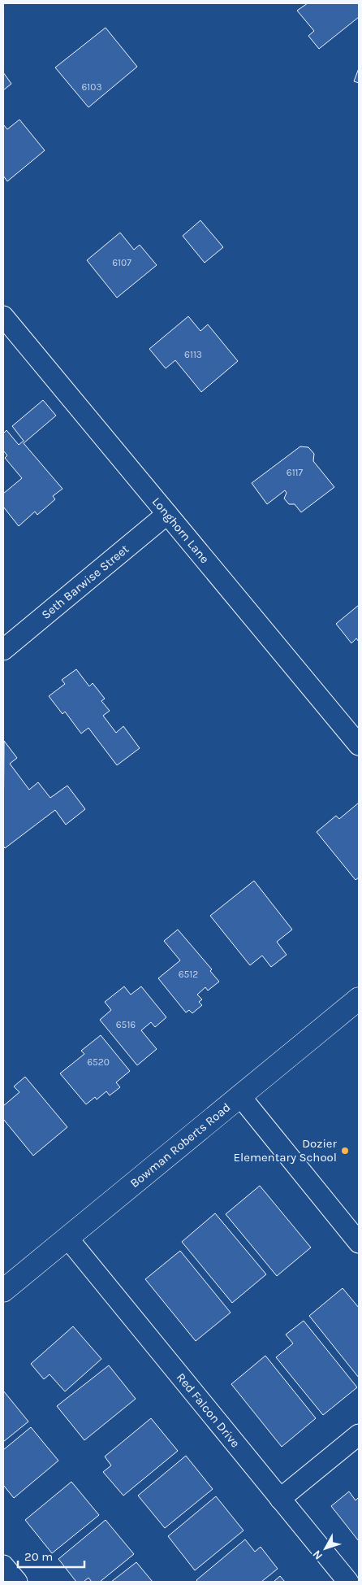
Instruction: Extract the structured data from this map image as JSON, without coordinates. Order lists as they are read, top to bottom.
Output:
{
  "streets": {
    "street": [
      "Longhorn Lane",
      "Seth Barwise Street",
      "Bowman Roberts Road",
      "Red Falcon Drive"
    ]
  },
  "crossings": [
    ["Longhorn Lane", "Seth Barwise Street"],
    ["Bowman Roberts Road", "Red Falcon Drive"]
  ],
  "places": ["Dozier Elementary School"],
  "house_numbers": [
    "6103",
    "6107",
    "6113",
    "6117",
    "6512",
    "6516",
    "6520"
  ],
  "scale_bar": "20 m",
  "north": "bottom left"
}
